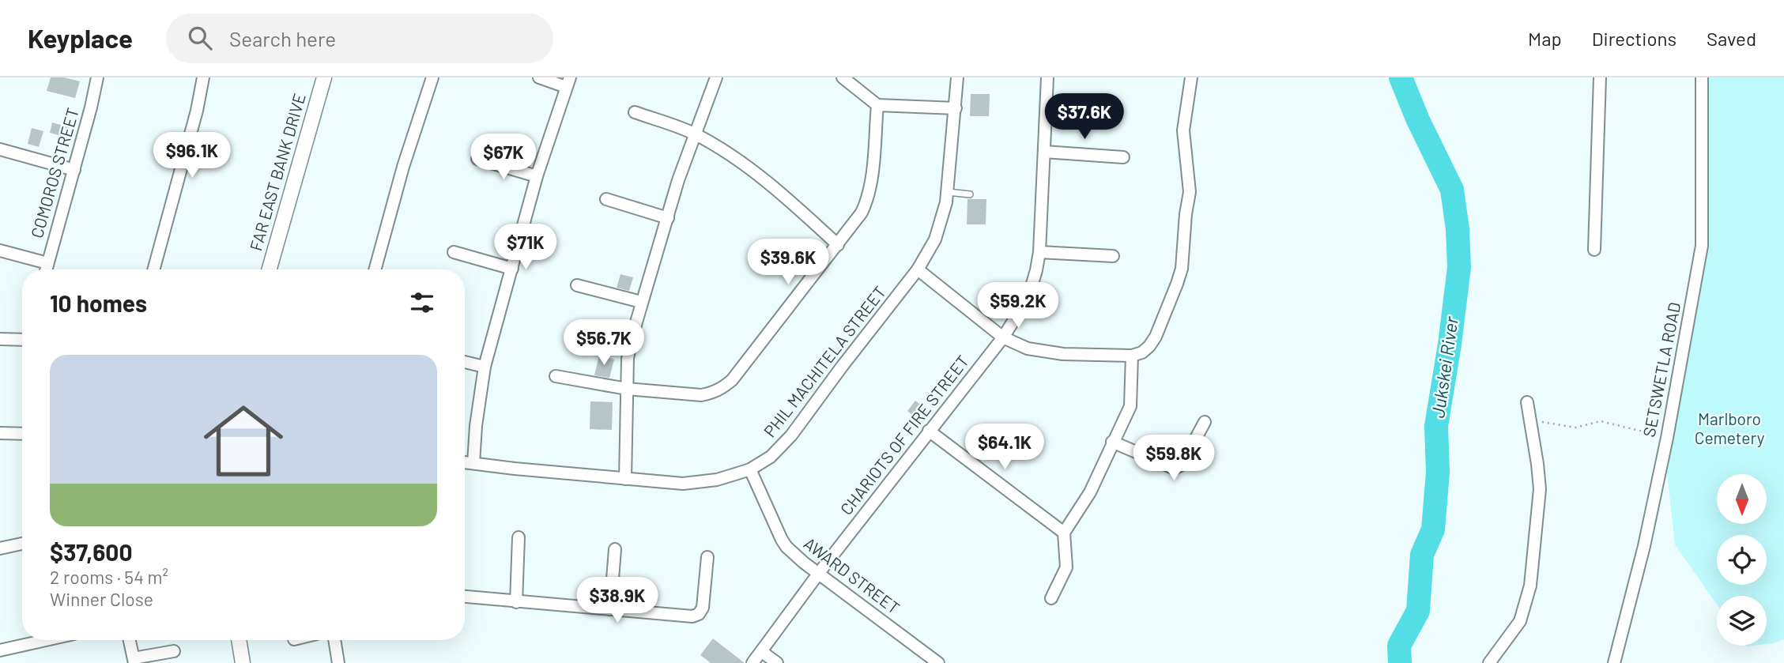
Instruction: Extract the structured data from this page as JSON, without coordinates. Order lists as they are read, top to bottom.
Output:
{
  "streets": {
    "street": [
      "FAR EAST BANK DRIVE",
      "COMOROS STREET",
      "PHIL MACHITELA STREET",
      "SETSWETLA ROAD",
      "CHARIOTS OF FIRE STREET",
      "AWARD STREET"
    ]
  },
  "crossings": [
    ["PHIL MACHITELA STREET", "AWARD STREET"],
    ["CHARIOTS OF FIRE STREET", "AWARD STREET"]
  ],
  "water": ["Jukskei River"],
  "parks": ["Marlboro Cemetery"],
  "north": "bottom",
  "page": {
    "header": "Keyplace",
    "search": "Search here",
    "nav": ["Map", "Directions", "Saved"],
    "price": [
      "$37.6K",
      "$96.1K",
      "$67K",
      "$71K",
      "$39.6K",
      "$59.2K",
      "$56.7K",
      "$64.1K",
      "$59.8K",
      "$38.9K"
    ],
    "heading": "10 homes",
    "list": [
      {
        "name": "$37,600",
        "note": "2 rooms · 54 m² · Winner Close"
      }
    ]
  }
}
